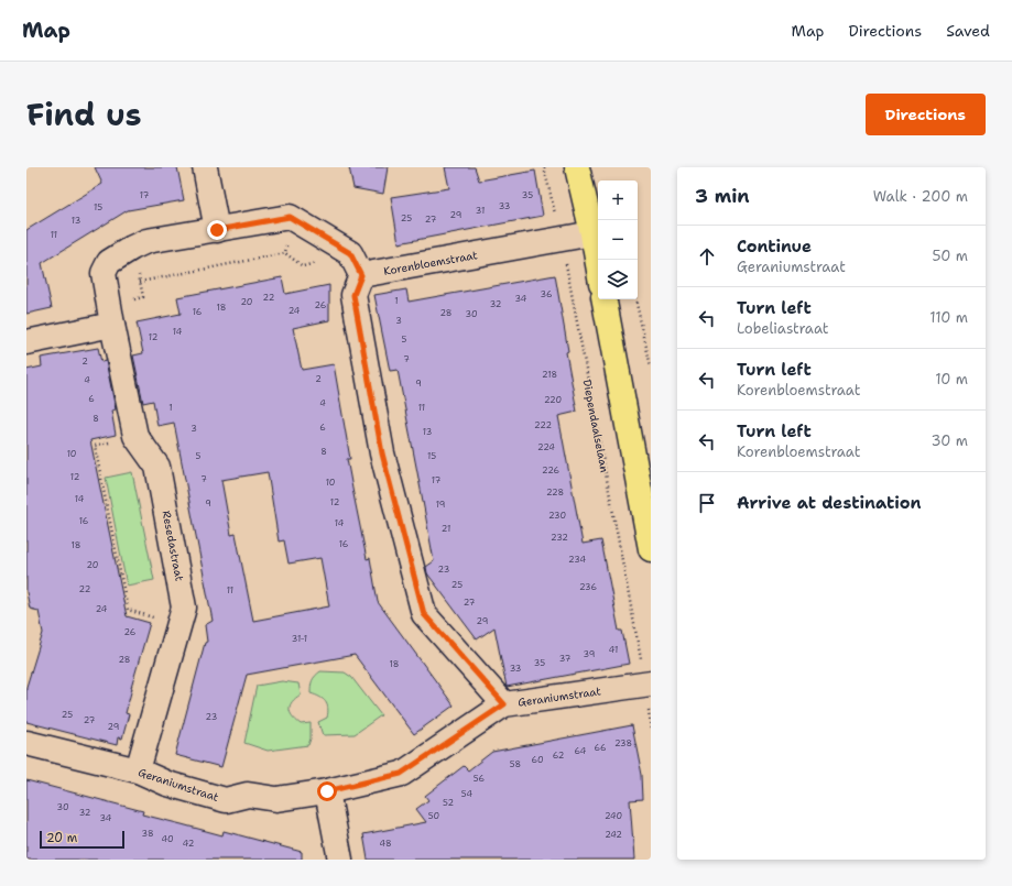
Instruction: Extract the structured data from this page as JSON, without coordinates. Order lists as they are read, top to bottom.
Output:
{
  "streets": {
    "street": ["Korenbloemstraat", "Resedastraat", "Geraniumstraat"],
    "path": ["Diependaalselaan"]
  },
  "crossings": [
    ["Korenbloemstraat", "Diependaalselaan"],
    ["Diependaalselaan", "Geraniumstraat"],
    ["Resedastraat", "Geraniumstraat"]
  ],
  "house_numbers": [
    "17",
    "35",
    "33",
    "15",
    "31",
    "29",
    "25",
    "27",
    "13",
    "11",
    "36",
    "22",
    "34",
    "1",
    "20",
    "32",
    "26",
    "18",
    "24",
    "16",
    "28",
    "30",
    "3",
    "14",
    "12",
    "5",
    "7",
    "2",
    "218",
    "2",
    "4",
    "9",
    "6",
    "220",
    "4",
    "1",
    "11",
    "8",
    "222",
    "6",
    "3",
    "13",
    "224",
    "8",
    "10",
    "5",
    "15",
    "226",
    "12",
    "7",
    "17",
    "10",
    "228",
    "14",
    "12",
    "9",
    "19",
    "230",
    "16",
    "14",
    "21",
    "232",
    "16",
    "18",
    "234",
    "20",
    "23",
    "25",
    "236",
    "22",
    "11",
    "27",
    "24",
    "29",
    "26",
    "31-1",
    "41",
    "39",
    "37",
    "28",
    "35",
    "18",
    "33",
    "25",
    "23",
    "27",
    "29",
    "238",
    "66",
    "64",
    "62",
    "60",
    "58",
    "56",
    "54",
    "52",
    "30",
    "32",
    "50",
    "240",
    "34",
    "38",
    "242",
    "40",
    "42",
    "48"
  ],
  "scale_bar": "20 m",
  "page": {
    "header": "Map",
    "nav": ["Map", "Directions", "Saved"],
    "title": "Find us",
    "buttons": "Directions",
    "heading": ["3 min", "Walk · 200 m"],
    "map_buttons": ["+", "−"],
    "list": [
      ["Continue", "Geraniumstraat", "50 m"],
      ["Turn left", "Lobeliastraat", "110 m"],
      ["Turn left", "Korenbloemstraat", "10 m"],
      ["Turn left", "Korenbloemstraat", "30 m"],
      "Arrive at destination"
    ],
    "scale": "20 m"
  }
}
